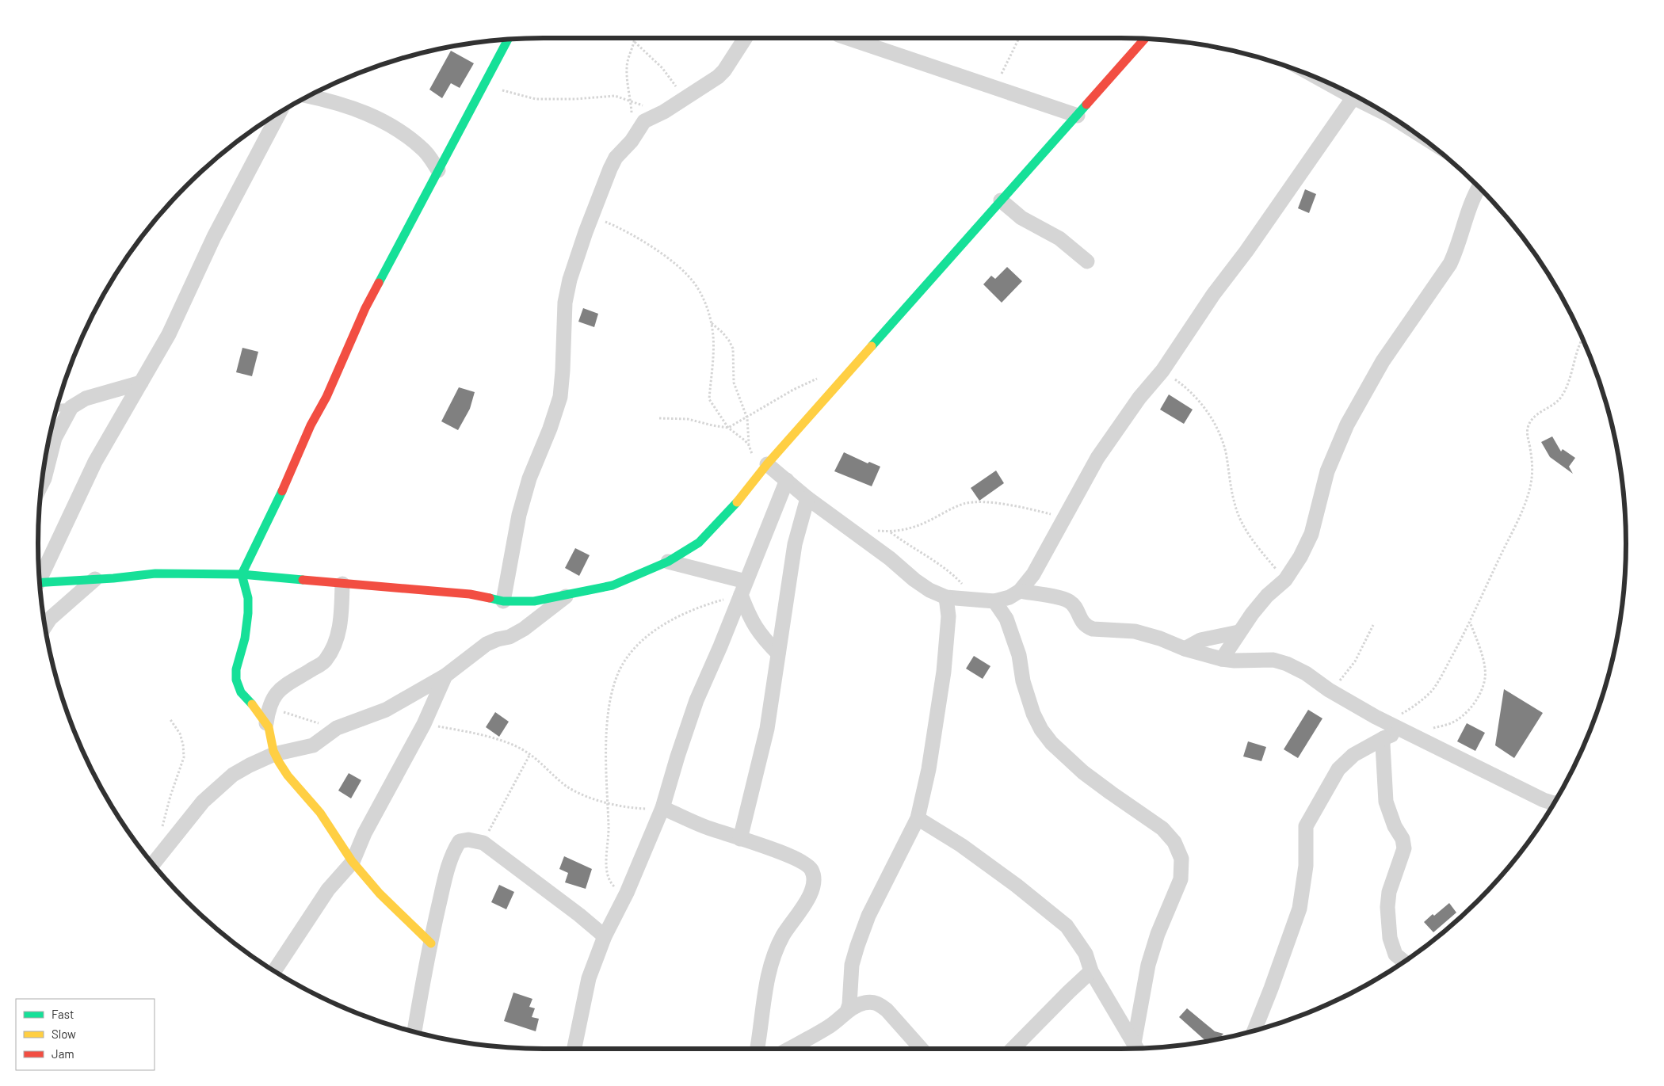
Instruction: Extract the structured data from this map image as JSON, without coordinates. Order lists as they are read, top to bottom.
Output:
{
  "legend": ["Fast", "Slow", "Jam"]
}
